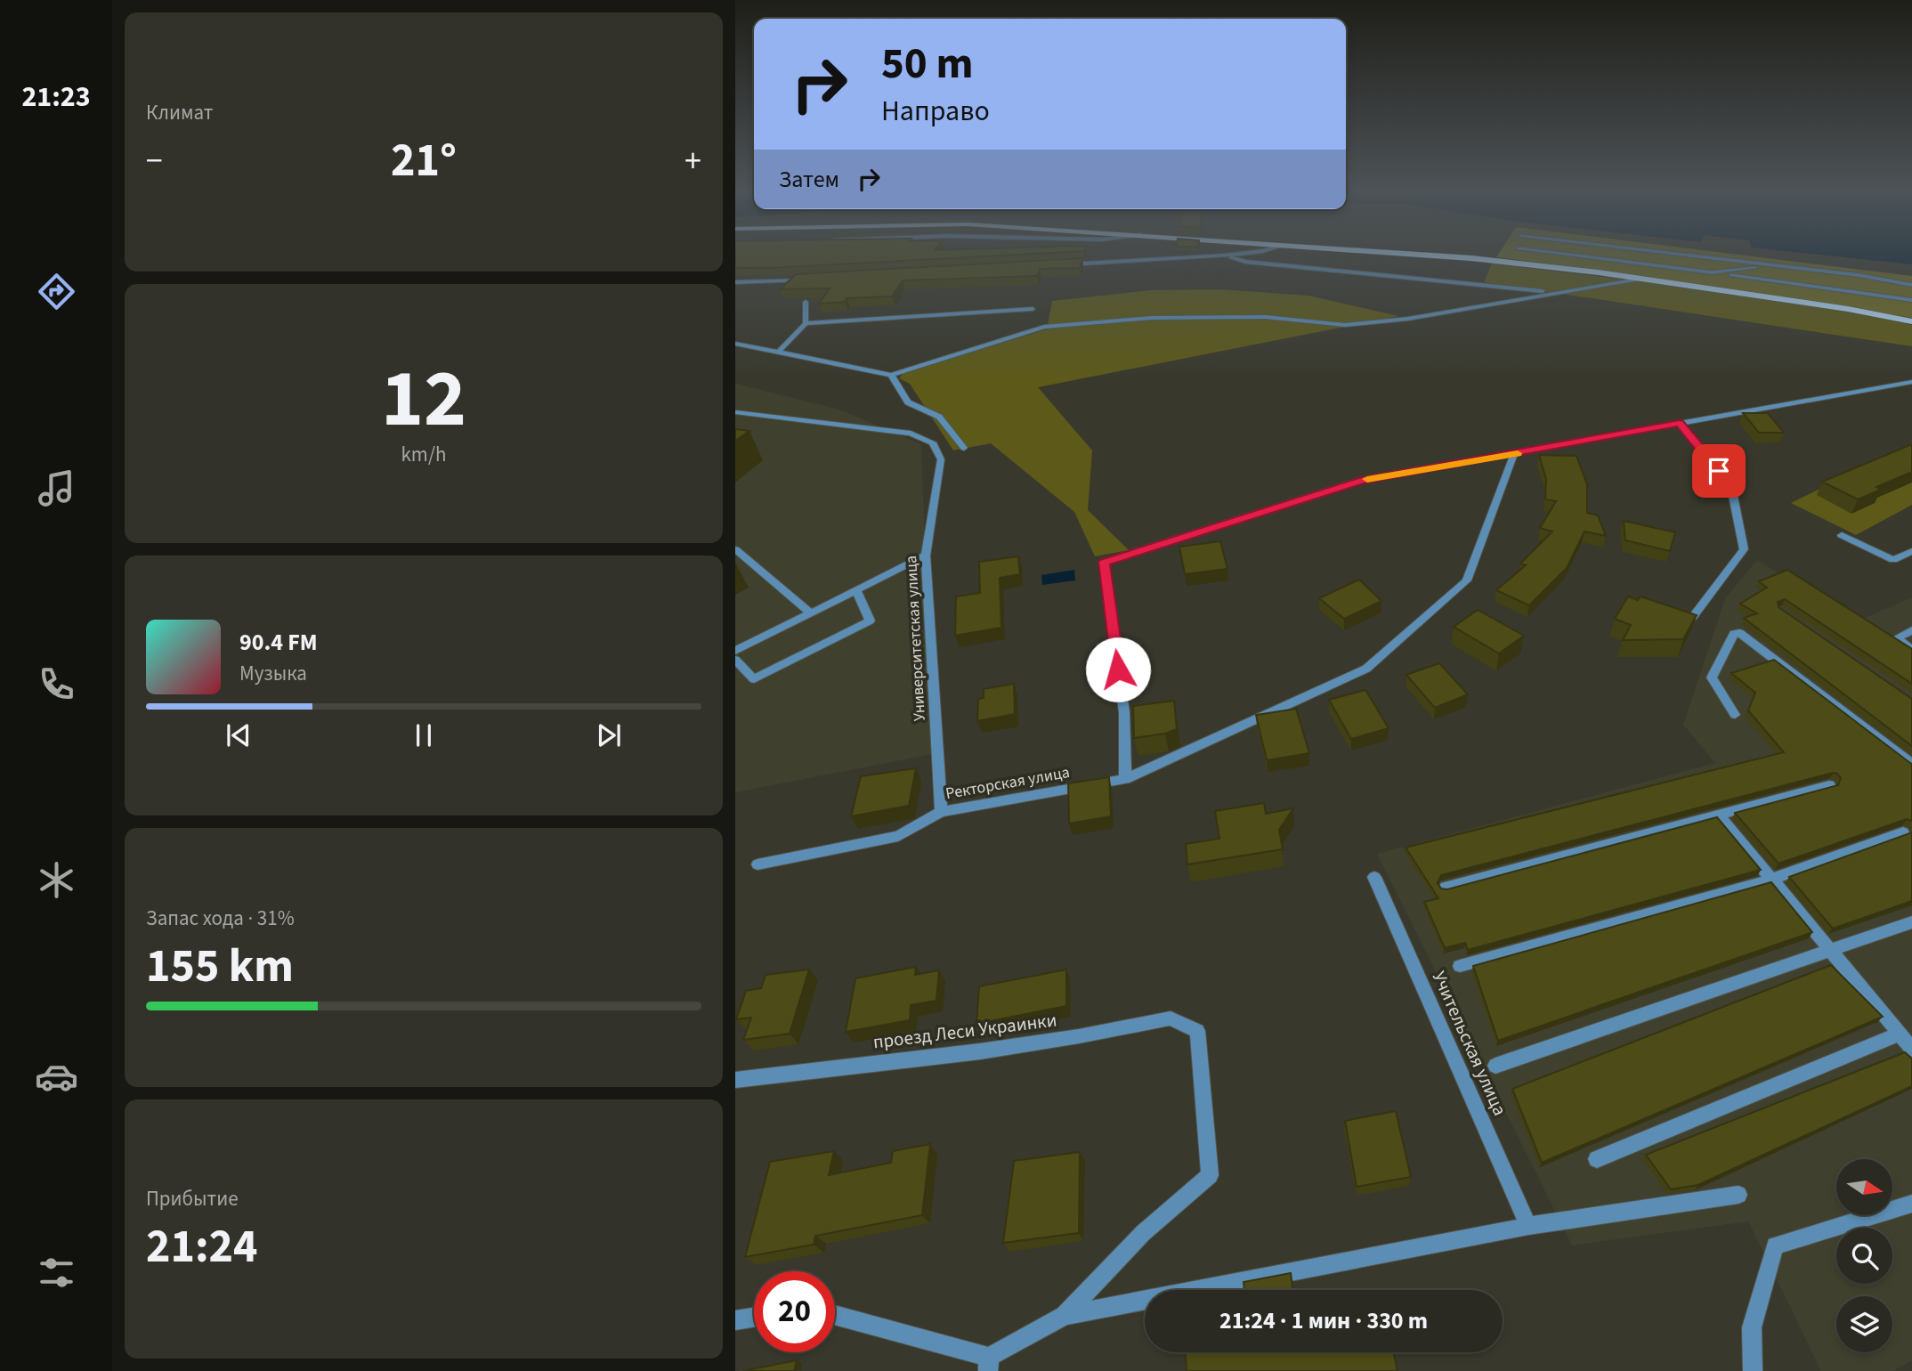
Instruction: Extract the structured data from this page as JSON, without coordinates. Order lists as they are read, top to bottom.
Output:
{
  "streets": {
    "street": [
      "Университетская улица",
      "Ректорская улица",
      "проезд Леси Украинки",
      "Учительская улица"
    ]
  },
  "crossings": [
    ["Университетская улица", "Ректорская улица"]
  ],
  "north": "right",
  "page": {
    "tabs": "21:23",
    "tile": [
      "Климат",
      ["12", "km/h"],
      ["Запас хода · 31%", "155 km"],
      ["Прибытие", "21:24"]
    ],
    "turn": ["50 m", "Направо"],
    "heat": ["−", "21°", "+"],
    "then": "Затем",
    "song": ["90.4 FM", "Музыка"],
    "limit": "20",
    "trip": "21:24 · 1 мин · 330 m"
  }
}
